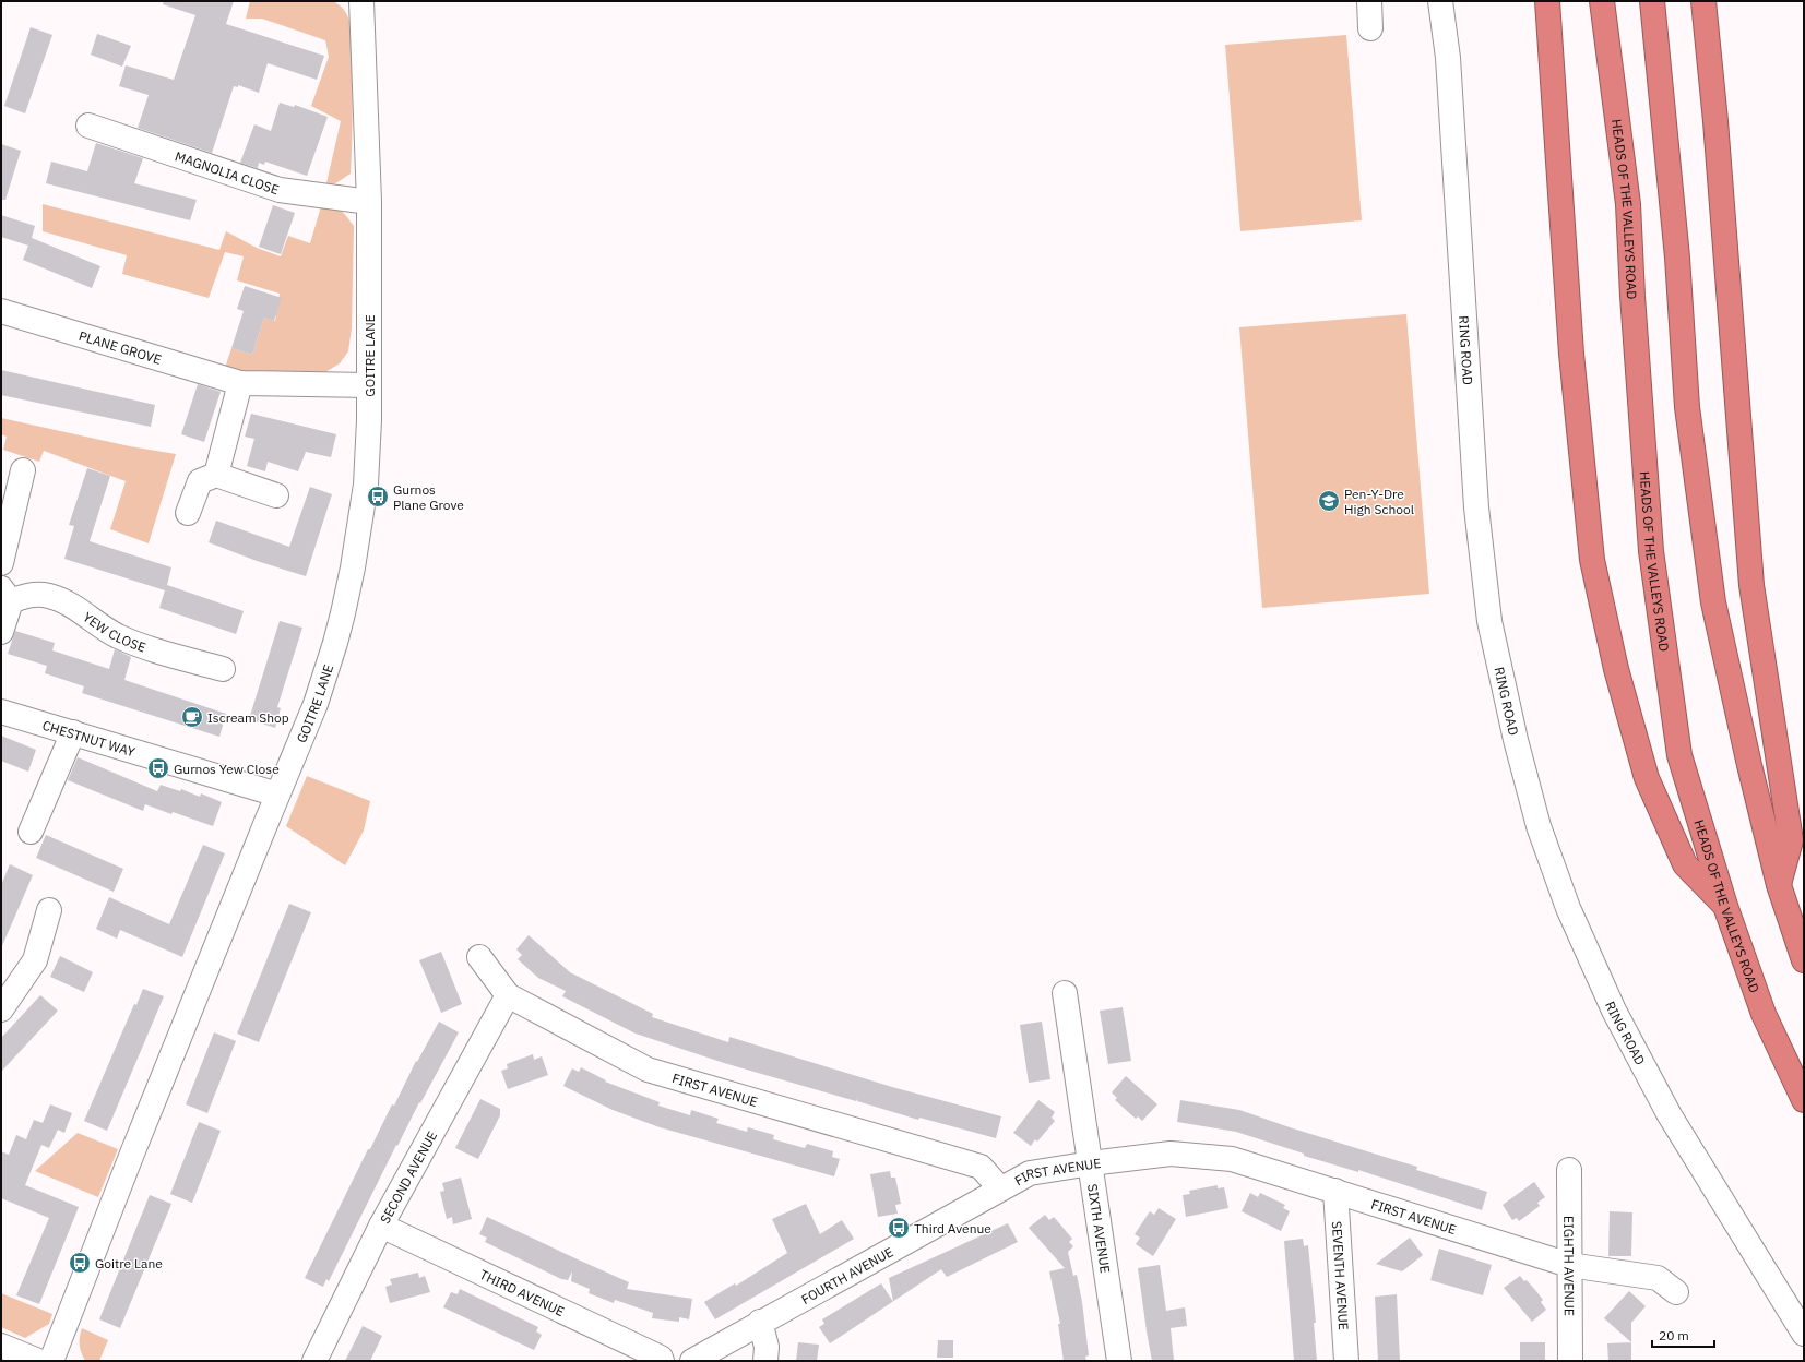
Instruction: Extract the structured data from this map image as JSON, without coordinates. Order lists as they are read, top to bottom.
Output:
{
  "streets": {
    "highway": ["HEADS OF THE VALLEYS ROAD"],
    "street": [
      "MAGNOLIA CLOSE",
      "PLANE GROVE",
      "RING ROAD",
      "GOITRE LANE",
      "YEW CLOSE",
      "CHESTNUT WAY",
      "FIRST AVENUE",
      "SECOND AVENUE",
      "SIXTH AVENUE",
      "EIGHTH AVENUE",
      "FOURTH AVENUE",
      "SEVENTH AVENUE",
      "THIRD AVENUE"
    ]
  },
  "crossings": [
    ["MAGNOLIA CLOSE", "GOITRE LANE"],
    ["PLANE GROVE", "GOITRE LANE"],
    ["GOITRE LANE", "CHESTNUT WAY"],
    ["FIRST AVENUE", "SECOND AVENUE"],
    ["FIRST AVENUE", "SIXTH AVENUE"],
    ["FIRST AVENUE", "EIGHTH AVENUE"],
    ["FIRST AVENUE", "FOURTH AVENUE"],
    ["FIRST AVENUE", "SEVENTH AVENUE"],
    ["SECOND AVENUE", "THIRD AVENUE"]
  ],
  "places": {
    "bus stop": [
      "Gurnos Plane Grove",
      "Gurnos Yew Close",
      "Third Avenue",
      "Goitre Lane"
    ],
    "school or university": ["Pen-Y-Dre High School"],
    "cafe": ["Iscream Shop"]
  },
  "scale_bar": "20 m"
}
